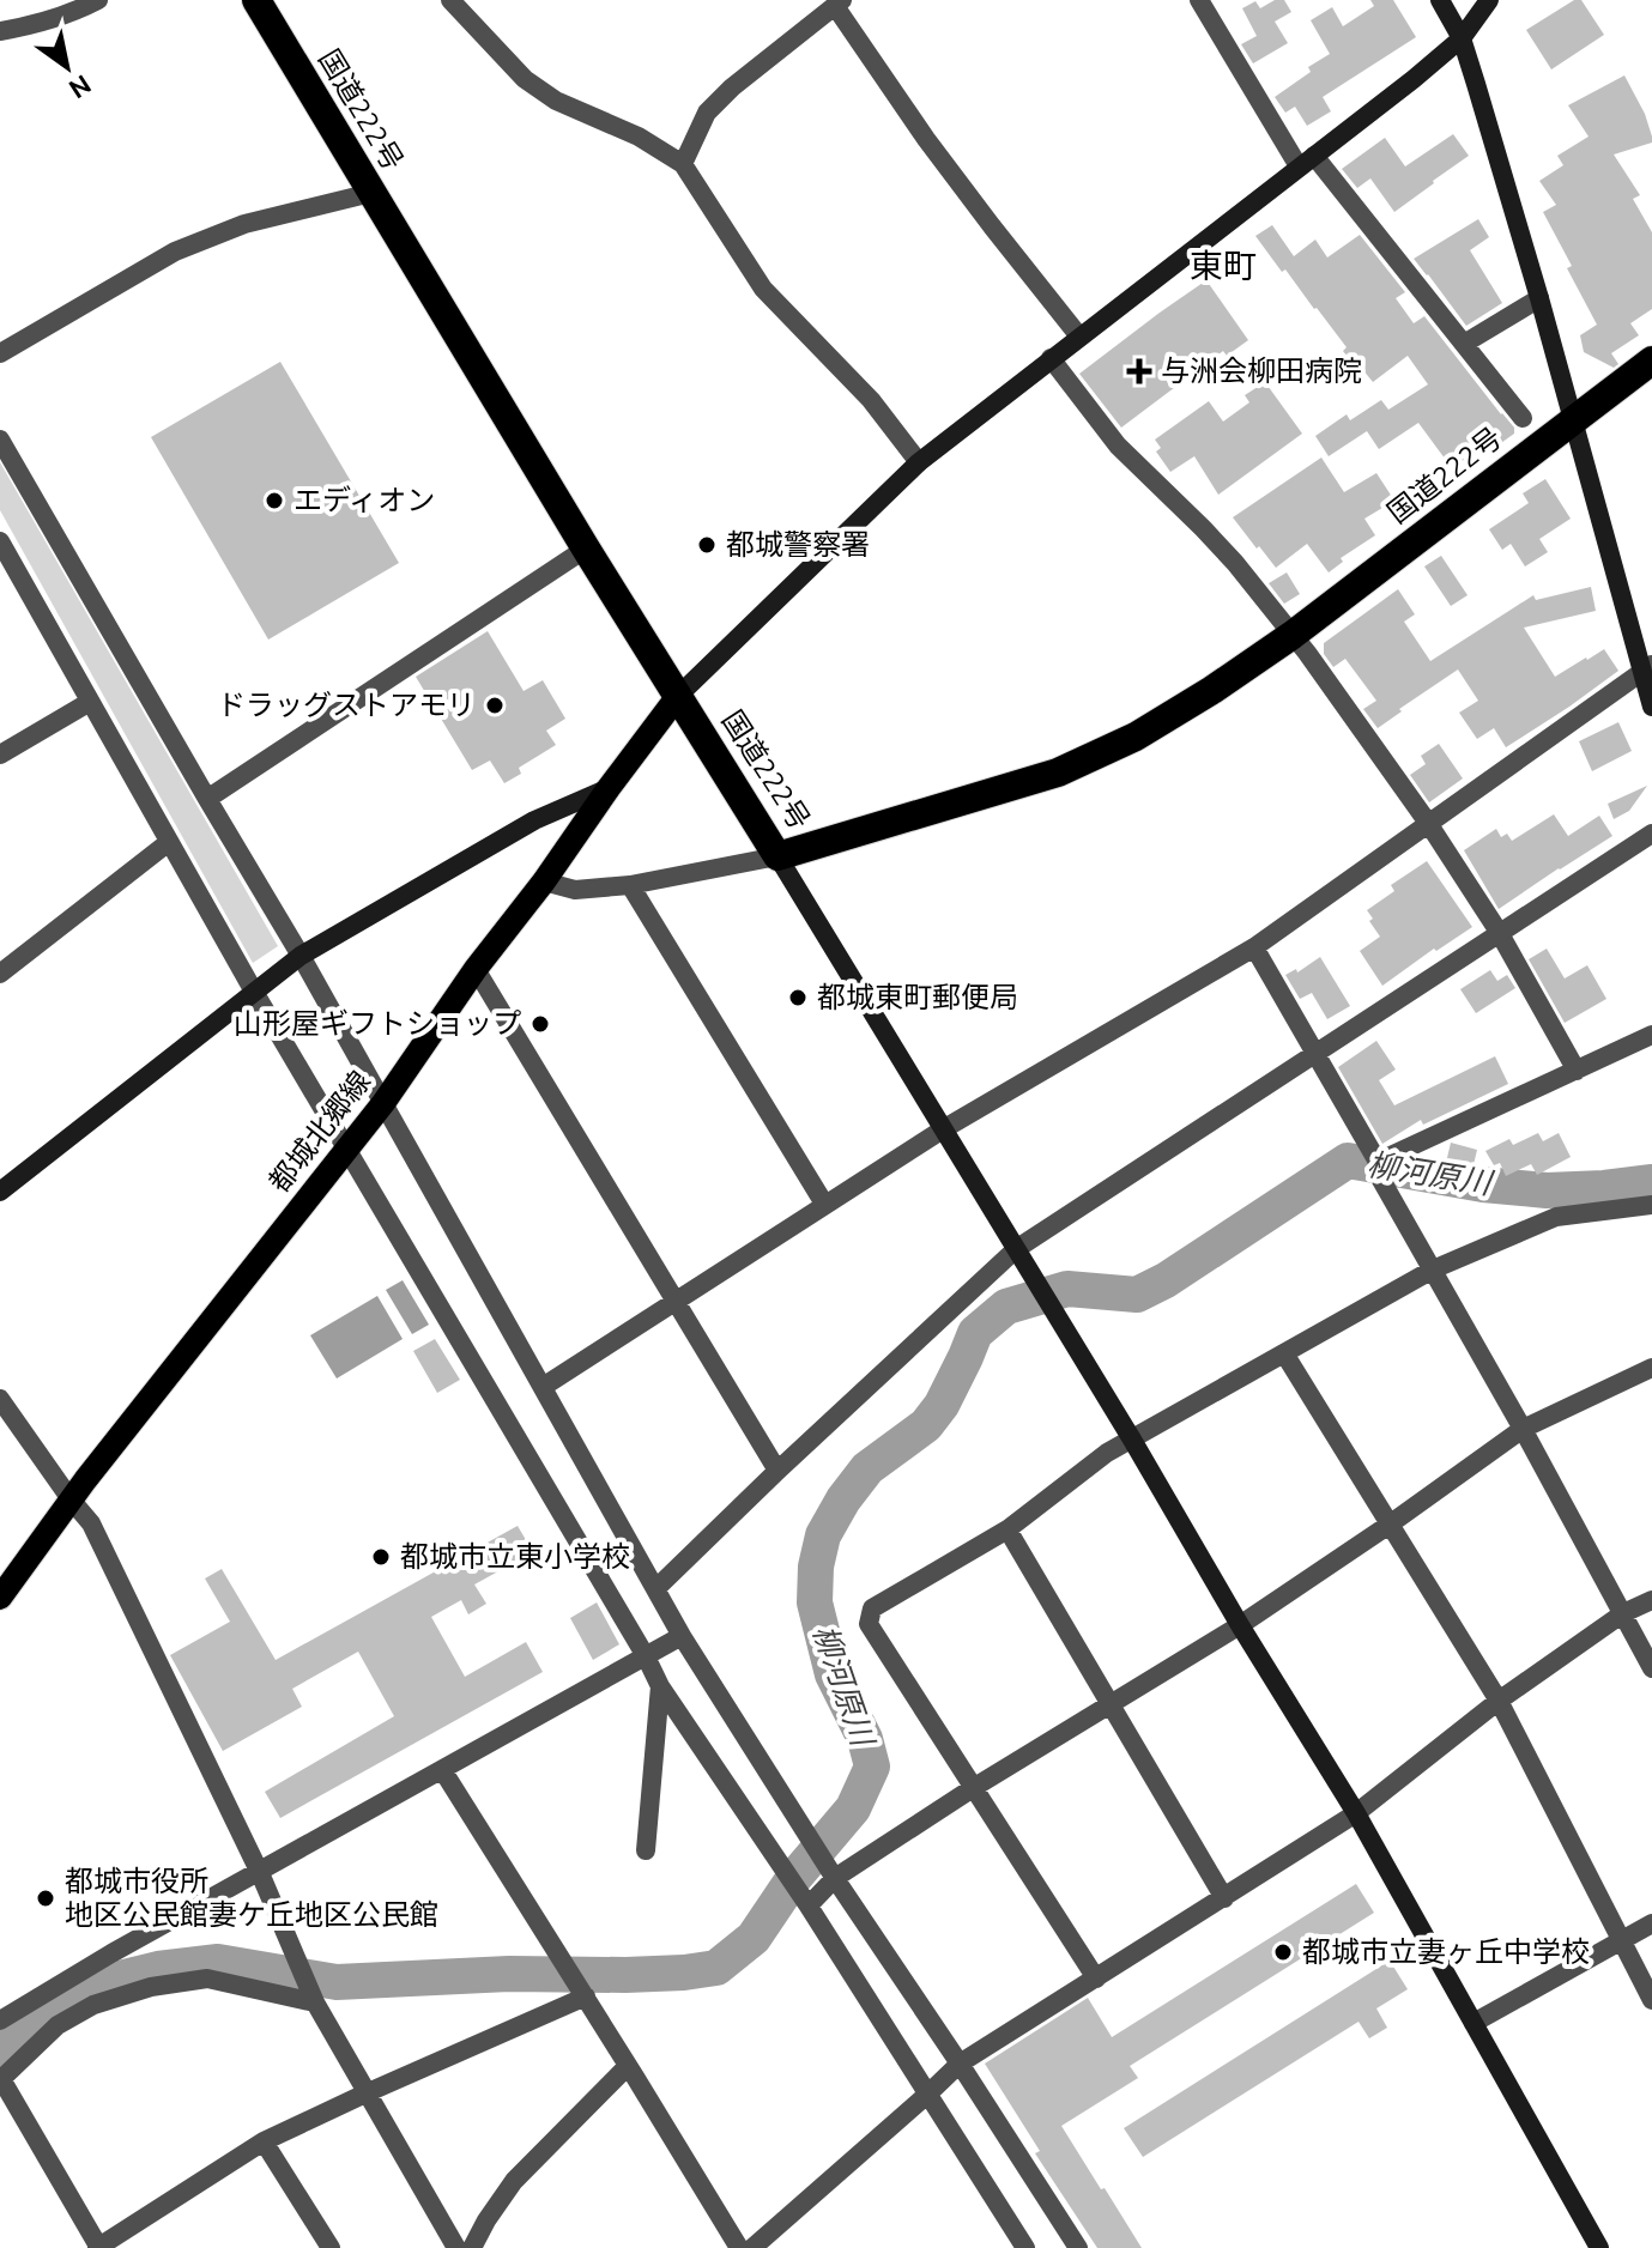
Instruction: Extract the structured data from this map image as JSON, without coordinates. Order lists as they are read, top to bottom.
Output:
{
  "streets": {
    "highway": ["国道222号"],
    "main road": ["都城北郷線"]
  },
  "crossings": [
    ["国道222号", "都城北郷線"]
  ],
  "districts": ["東町"],
  "water": ["柳河原川"],
  "places": {
    "health": ["与洲会柳田病院"],
    "other": [
      "エディオン",
      "都城警察署",
      "ドラッグストアモリ",
      "都城東町郵便局",
      "山形屋ギフトショップ",
      "都城市立東小学校",
      "都城市役所 地区公民館妻ケ丘地区公民館",
      "都城市立妻ヶ丘中学校"
    ]
  },
  "north": "bottom right"
}
